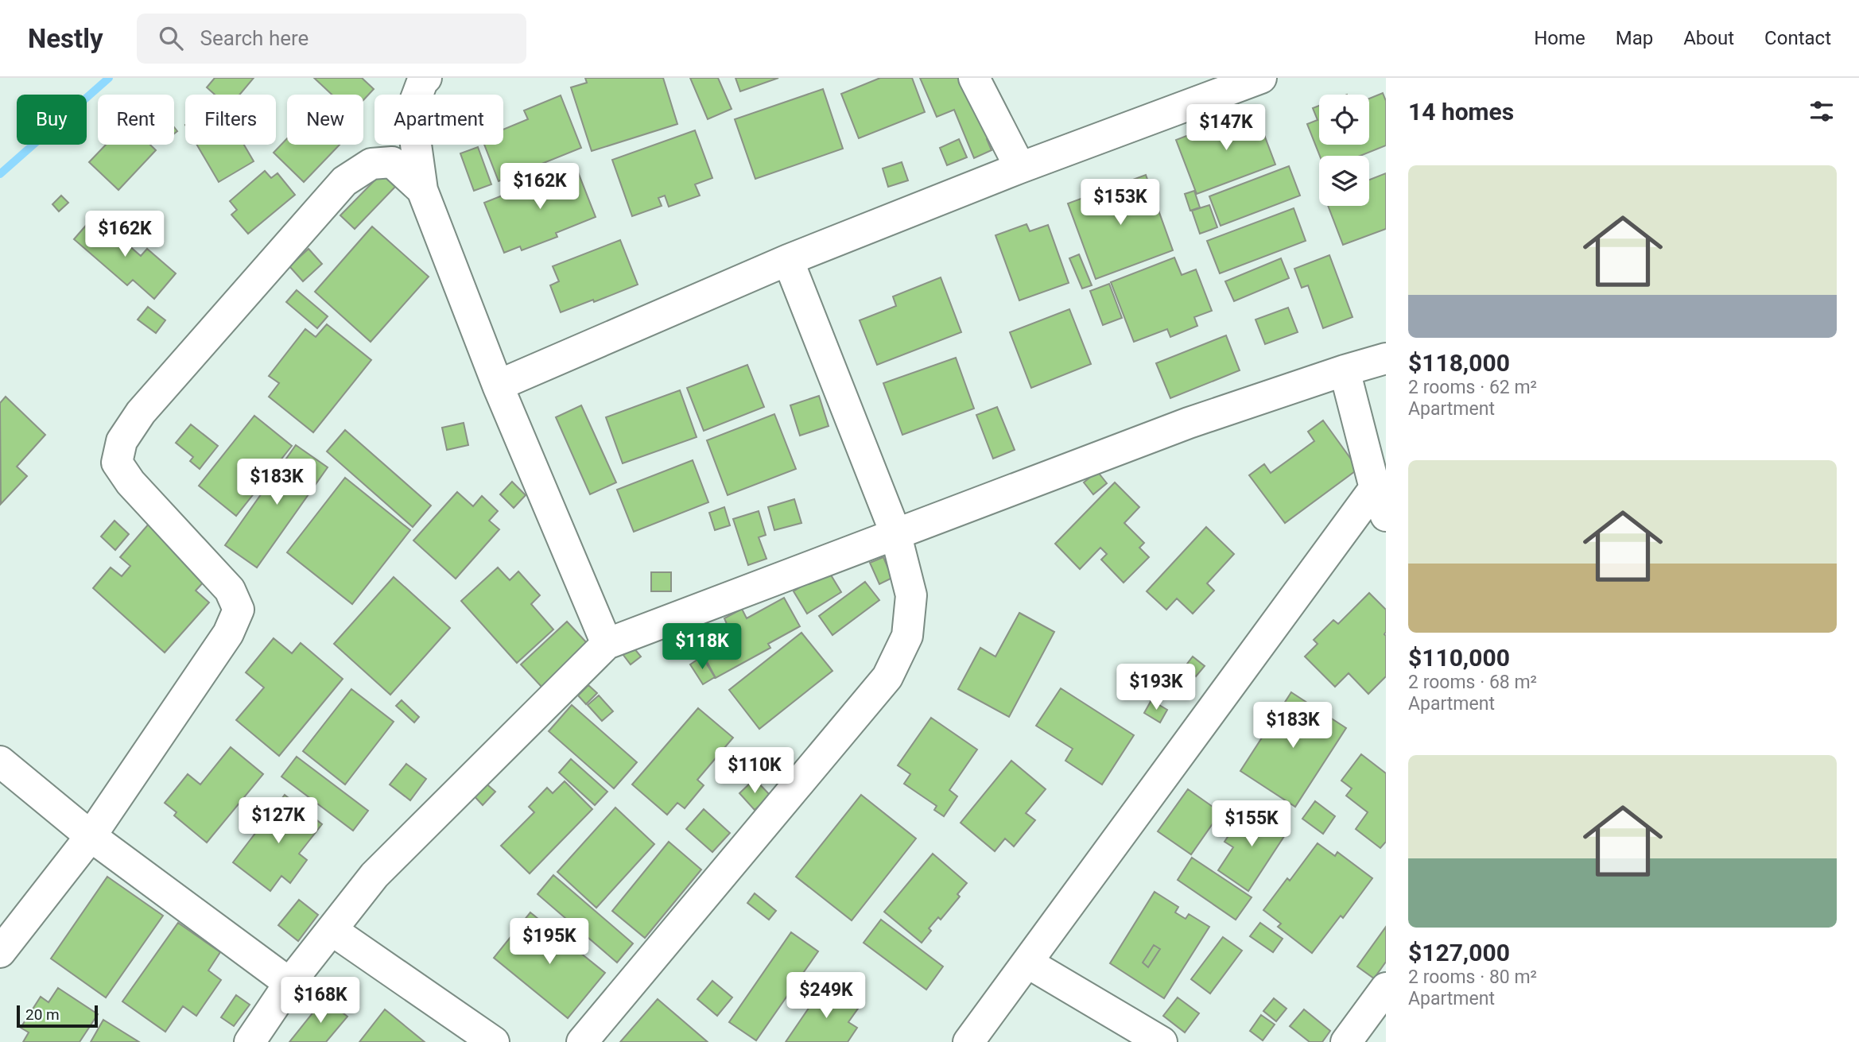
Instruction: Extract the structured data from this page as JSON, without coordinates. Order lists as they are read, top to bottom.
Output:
{
  "scale_bar": "20 m",
  "page": {
    "header": "Nestly",
    "search": "Search here",
    "nav": [
      "Home",
      "Map",
      "About",
      "Contact"
    ],
    "heading": "14 homes",
    "chip": [
      "Buy",
      "Rent",
      "Filters",
      "New",
      "Apartment"
    ],
    "price": [
      "$147K",
      "$162K",
      "$153K",
      "$162K",
      "$183K",
      "$118K",
      "$193K",
      "$183K",
      "$110K",
      "$127K",
      "$155K",
      "$195K",
      "$249K",
      "$168K"
    ],
    "list": [
      {
        "name": "$118,000",
        "note": "2 rooms · 62 m² · Apartment"
      },
      {
        "name": "$110,000",
        "note": "2 rooms · 68 m² · Apartment"
      },
      {
        "name": "$127,000",
        "note": "2 rooms · 80 m² · Apartment"
      }
    ],
    "scale": "20 m"
  }
}
